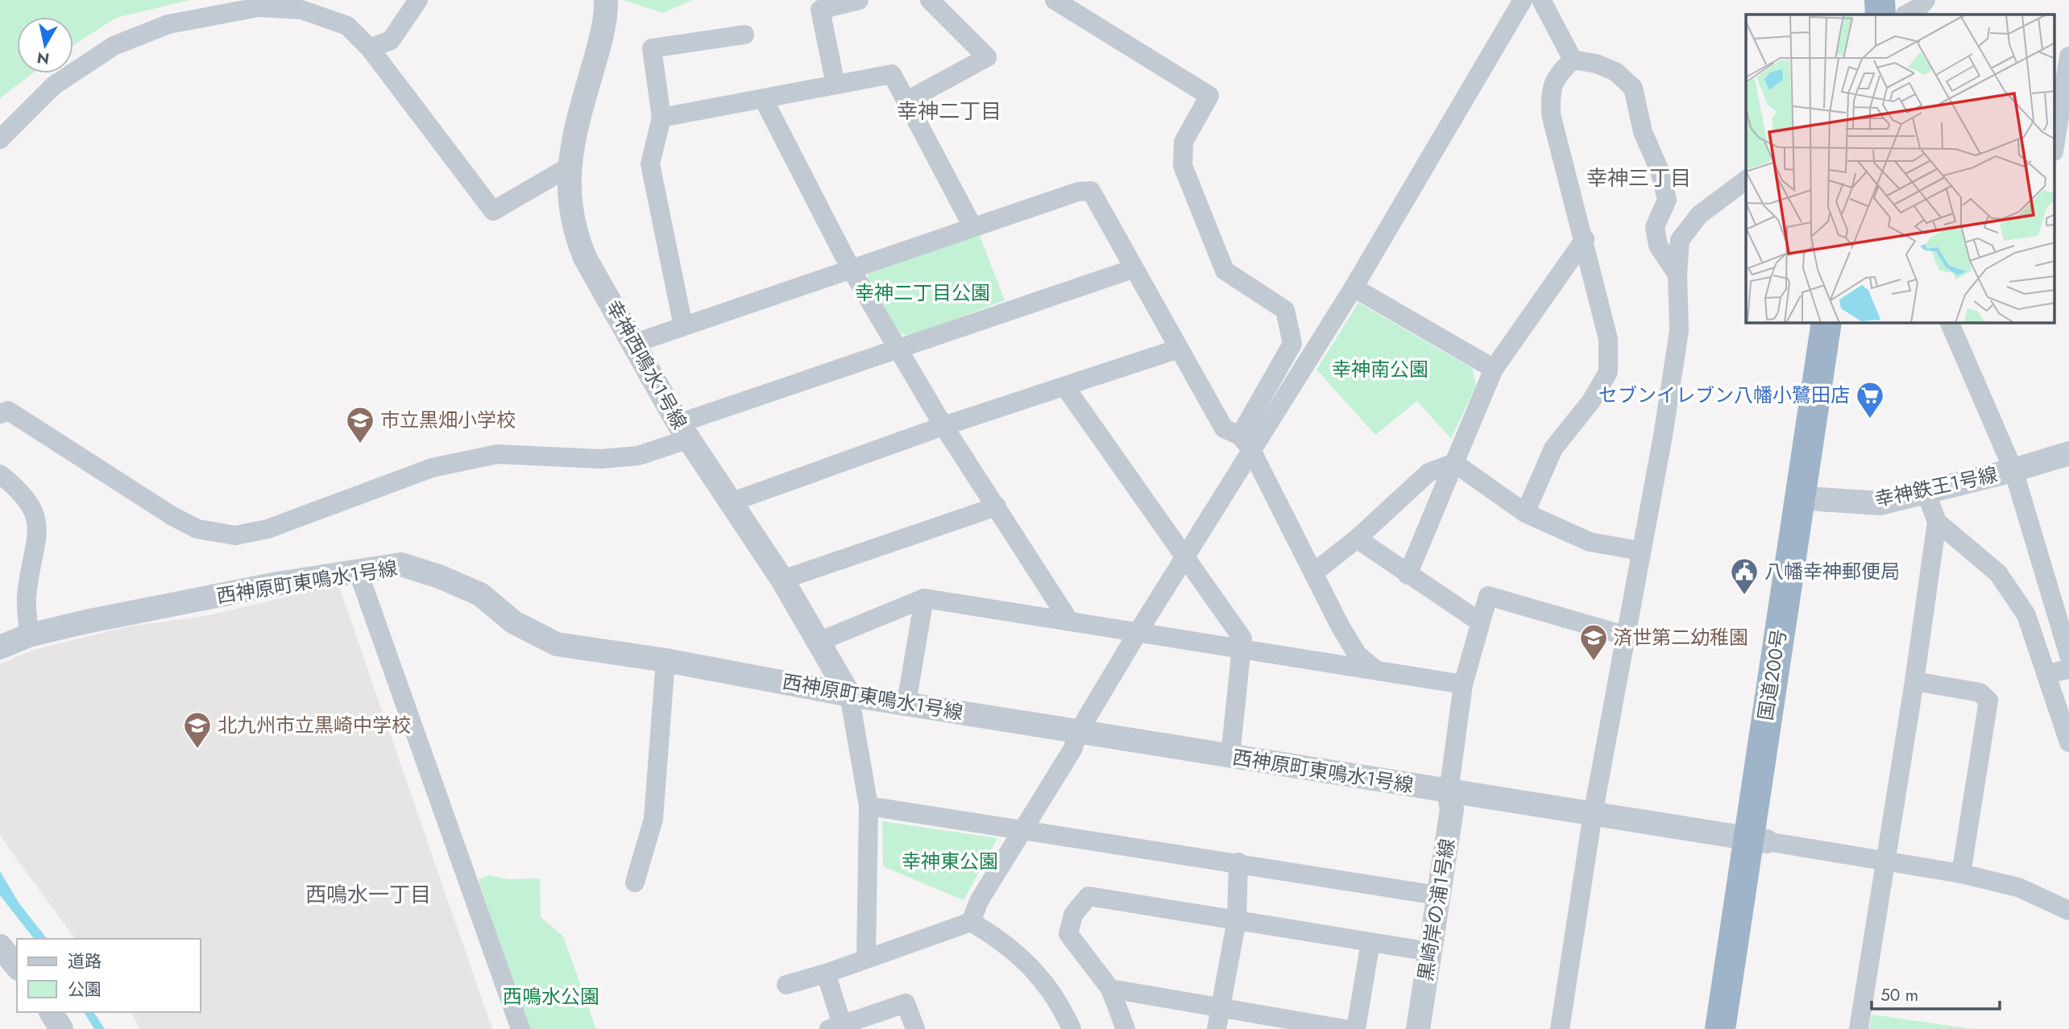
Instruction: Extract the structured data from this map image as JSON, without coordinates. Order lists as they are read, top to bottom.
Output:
{
  "streets": {
    "highway": ["国道200号"],
    "street": [
      "幸神西鳴水1号線",
      "幸神鉄王1号線",
      "西神原町東鳴水1号線",
      "黒崎岸の浦1号線"
    ]
  },
  "crossings": [
    ["幸神西鳴水1号線", "西神原町東鳴水1号線"],
    ["幸神鉄王1号線", "国道200号"],
    ["西神原町東鳴水1号線", "国道200号"],
    ["西神原町東鳴水1号線", "黒崎岸の浦1号線"]
  ],
  "districts": ["幸神二丁目", "幸神三丁目", "西鳴水一丁目"],
  "parks": [
    "幸神二丁目公園",
    "幸神南公園",
    "幸神東公園",
    "西鳴水公園"
  ],
  "places": {
    "supermarket": ["セブンイレブン八幡小鷺田店"],
    "school or university": ["市立黒畑小学校", "済世第二幼稚園", "北九州市立黒崎中学校"],
    "public building": ["八幡幸神郵便局"]
  },
  "legend": ["道路", "公園"],
  "scale_bar": "50 m",
  "north": "bottom"
}
